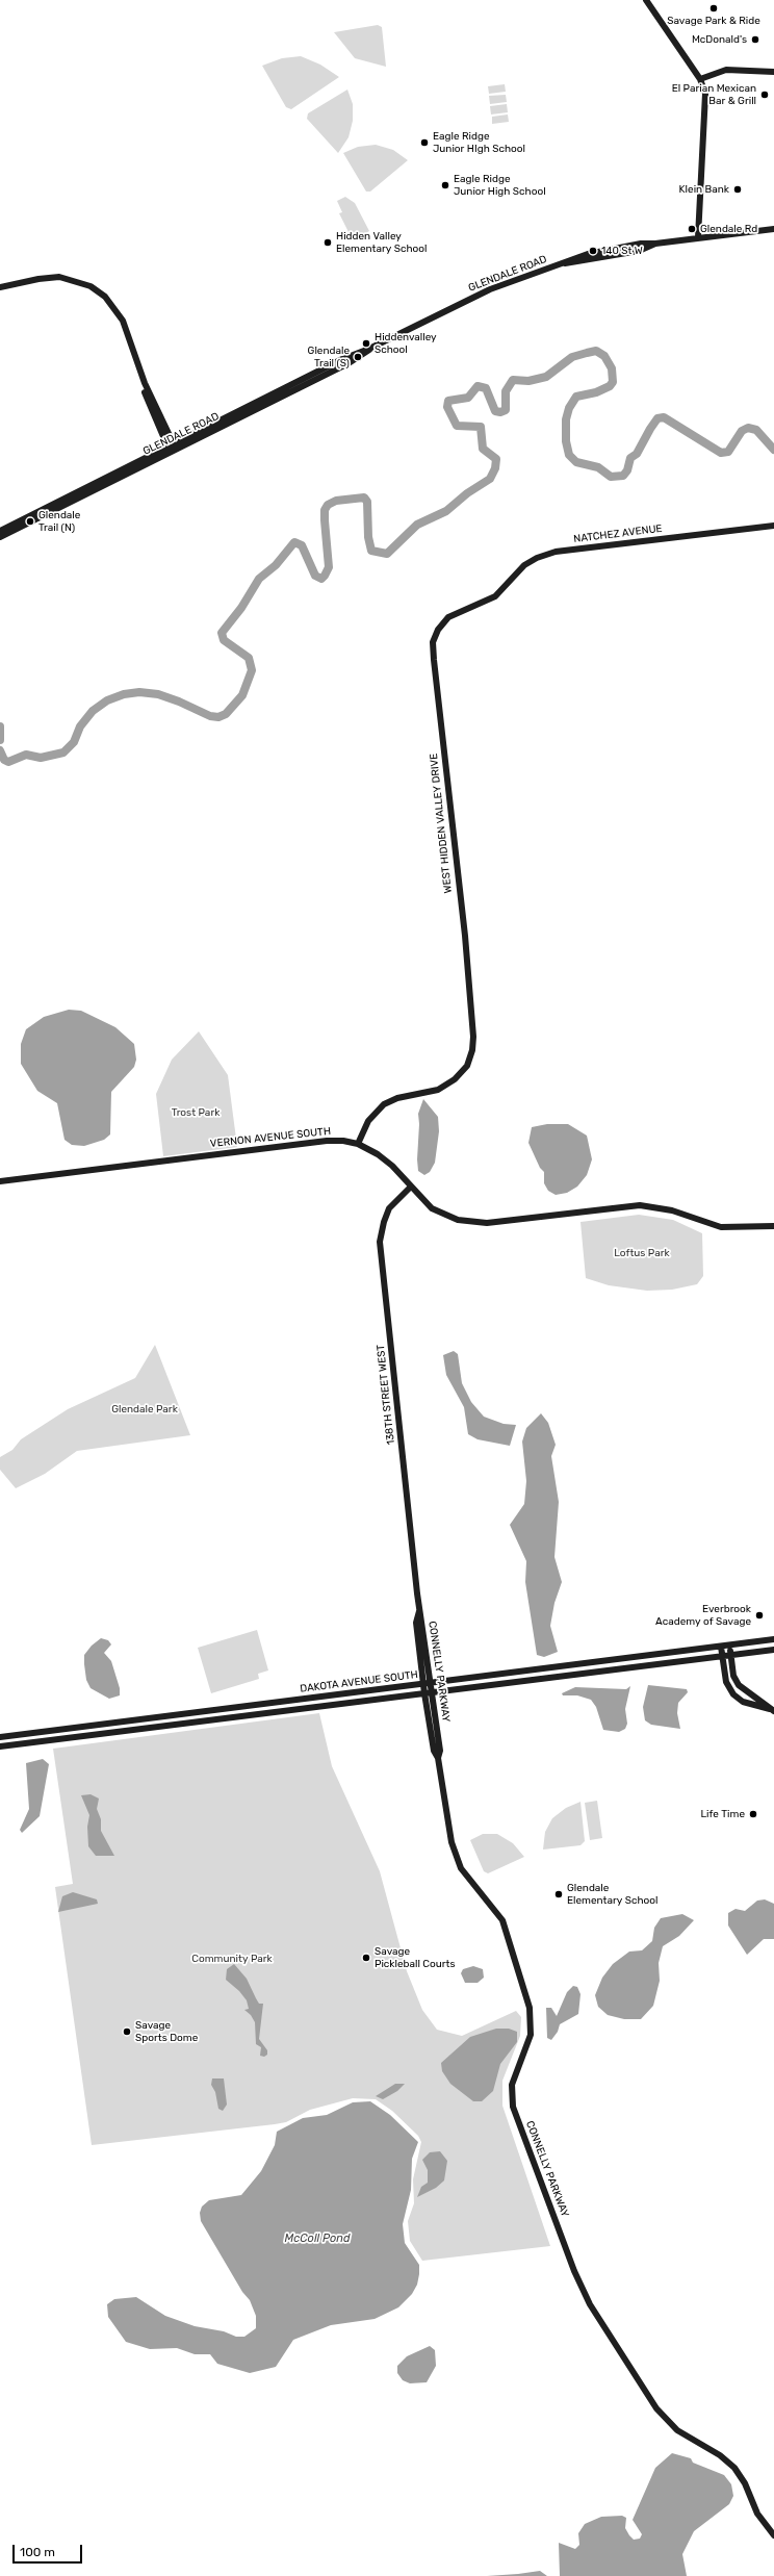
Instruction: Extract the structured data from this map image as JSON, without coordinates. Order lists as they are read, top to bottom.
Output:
{
  "streets": {
    "street": [
      "GLENDALE ROAD",
      "NATCHEZ AVENUE",
      "WEST HIDDEN VALLEY DRIVE",
      "VERNON AVENUE SOUTH",
      "138TH STREET WEST",
      "CONNELLY PARKWAY",
      "DAKOTA AVENUE SOUTH"
    ]
  },
  "crossings": [
    ["NATCHEZ AVENUE", "WEST HIDDEN VALLEY DRIVE"],
    ["WEST HIDDEN VALLEY DRIVE", "VERNON AVENUE SOUTH"],
    ["VERNON AVENUE SOUTH", "138TH STREET WEST"],
    ["138TH STREET WEST", "CONNELLY PARKWAY"],
    ["CONNELLY PARKWAY", "DAKOTA AVENUE SOUTH"]
  ],
  "water": ["McColl Pond"],
  "parks": [
    "Trost Park",
    "Loftus Park",
    "Glendale Park",
    "Community Park"
  ],
  "places": [
    "Savage Park & Ride",
    "McDonald's",
    "El Parian Mexican Bar & Grill",
    "Eagle Ridge Junior HIgh School",
    "Eagle Ridge Junior High School",
    "Klein Bank",
    "Glendale Rd",
    "Hidden Valley Elementary School",
    "140 St W",
    "Hiddenvalley School",
    "Glendale Trail (S)",
    "Glendale Trail (N)",
    "Everbrook Academy of Savage",
    "Life Time",
    "Glendale Elementary School",
    "Savage Pickleball Courts",
    "Savage Sports Dome"
  ],
  "scale_bar": "100 m"
}
